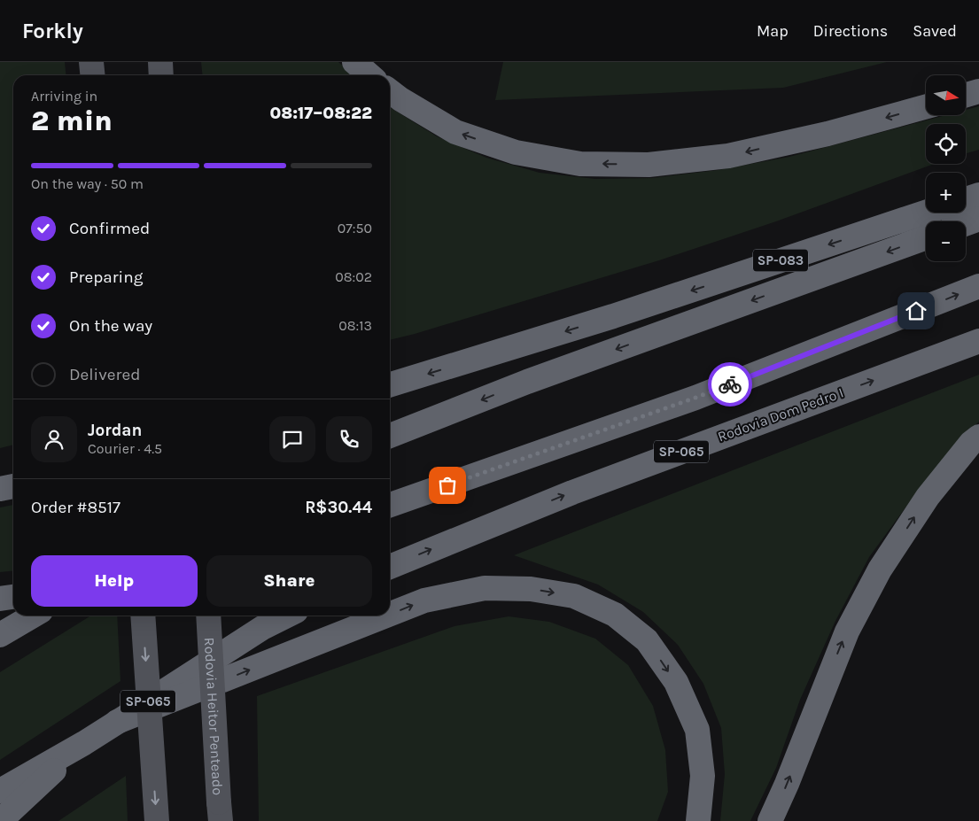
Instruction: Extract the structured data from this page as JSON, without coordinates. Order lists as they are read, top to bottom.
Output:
{
  "streets": {
    "highway": ["SP-083", "Rodovia Dom Pedro I", "SP-065"],
    "main road": ["Rodovia Heitor Penteado"]
  },
  "north": "right",
  "page": {
    "header": "Forkly",
    "nav": ["Map", "Directions", "Saved"],
    "map_buttons": ["+", "−"],
    "heading": ["2 min", "Arriving in", "08:17–08:22"],
    "panel": [
      "Jordan",
      "Courier · 4.5",
      "Order #8517",
      "R$30.44"
    ],
    "bar": "On the way · 50 m",
    "list": [
      ["Confirmed", "07:50"],
      ["Preparing", "08:02"],
      ["On the way", "08:13"],
      "Delivered"
    ],
    "buttons": ["Help", "Share"]
  }
}
